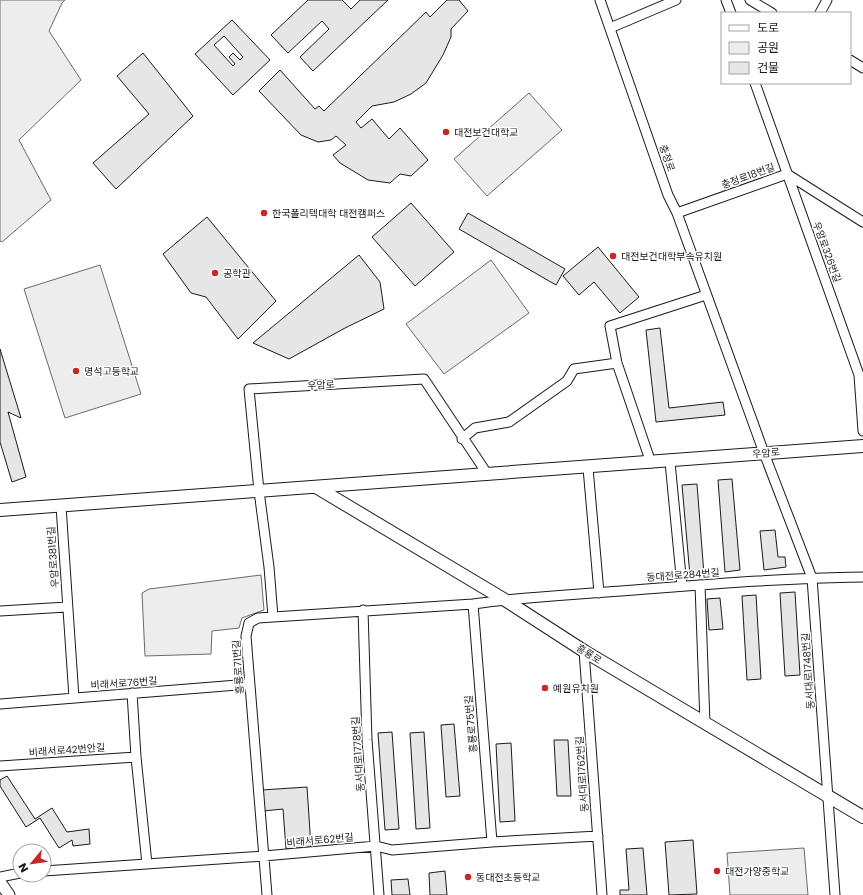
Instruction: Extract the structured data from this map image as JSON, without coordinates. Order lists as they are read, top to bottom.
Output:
{
  "streets": {
    "main road": ["우암로", "흥룡로"],
    "street": [
      "충정로",
      "충정로18번길",
      "우암로326번길",
      "우암로381번길",
      "동대전로284번길",
      "흥룡로71번길",
      "동서대로1748번길",
      "비래서로76번길",
      "흥룡로75번길",
      "비래서로42번안길",
      "동서대로1778번길",
      "동서대로1762번길",
      "비래서로62번길"
    ]
  },
  "crossings": [
    ["충정로", "충정로18번길"],
    ["충정로", "우암로"],
    ["충정로", "동서대로1748번길"],
    ["충정로18번길", "우암로326번길"],
    ["우암로", "우암로381번길"],
    ["우암로", "흥룡로"],
    ["우암로", "흥룡로71번길"],
    ["우암로", "동서대로1748번길"],
    ["우암로381번길", "비래서로76번길"],
    ["동대전로284번길", "흥룡로"],
    ["동대전로284번길", "흥룡로71번길"],
    ["동대전로284번길", "동서대로1748번길"],
    ["흥룡로", "흥룡로71번길"],
    ["흥룡로", "동서대로1748번길"],
    ["흥룡로", "동서대로1762번길"],
    ["흥룡로71번길", "비래서로76번길"],
    ["흥룡로71번길", "흥룡로75번길"],
    ["흥룡로71번길", "동서대로1778번길"],
    ["흥룡로71번길", "비래서로62번길"],
    ["흥룡로75번길", "비래서로62번길"],
    ["동서대로1778번길", "비래서로62번길"],
    ["동서대로1762번길", "비래서로62번길"]
  ],
  "places": [
    "대전보건대학교",
    "한국폴리텍대학 대전캠퍼스",
    "대전보건대학부속유치원",
    "공학관",
    "명석고등학교",
    "예원유치원",
    "대전가양중학교",
    "동대전초등학교"
  ],
  "legend": ["도로", "공원", "건물"],
  "north": "bottom left"
}
